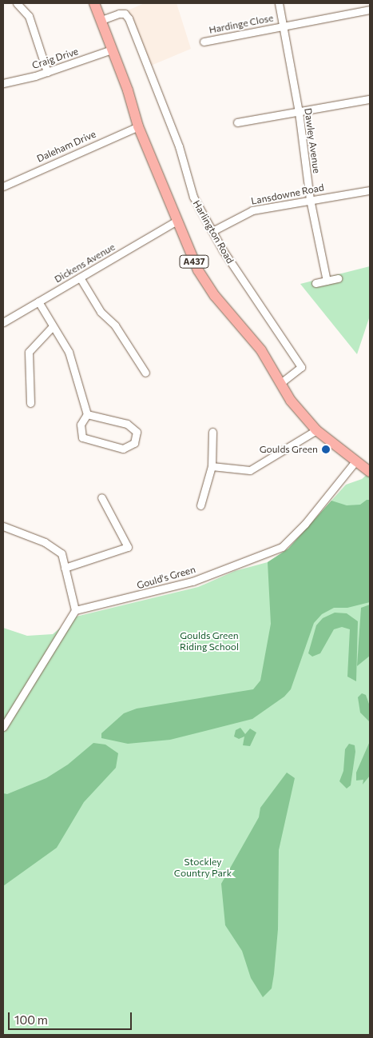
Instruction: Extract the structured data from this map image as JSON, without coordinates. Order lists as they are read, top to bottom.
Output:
{
  "streets": {
    "main road": ["A437"],
    "street": [
      "Hardinge Close",
      "Craig Drive",
      "Dawley Avenue",
      "Daleham Drive",
      "Lansdowne Road",
      "Harlington Road",
      "Dickens Avenue",
      "Gould's Green"
    ]
  },
  "crossings": [
    ["Hardinge Close", "Dawley Avenue"],
    ["Craig Drive", "A437"],
    ["Dawley Avenue", "Lansdowne Road"],
    ["Daleham Drive", "A437"],
    ["Lansdowne Road", "Harlington Road"],
    ["Harlington Road", "A437"],
    ["A437", "Dickens Avenue"],
    ["A437", "Gould's Green"]
  ],
  "parks": ["Goulds Green Riding School", "Stockley Country Park"],
  "places": ["Goulds Green"],
  "scale_bar": "100 m"
}
